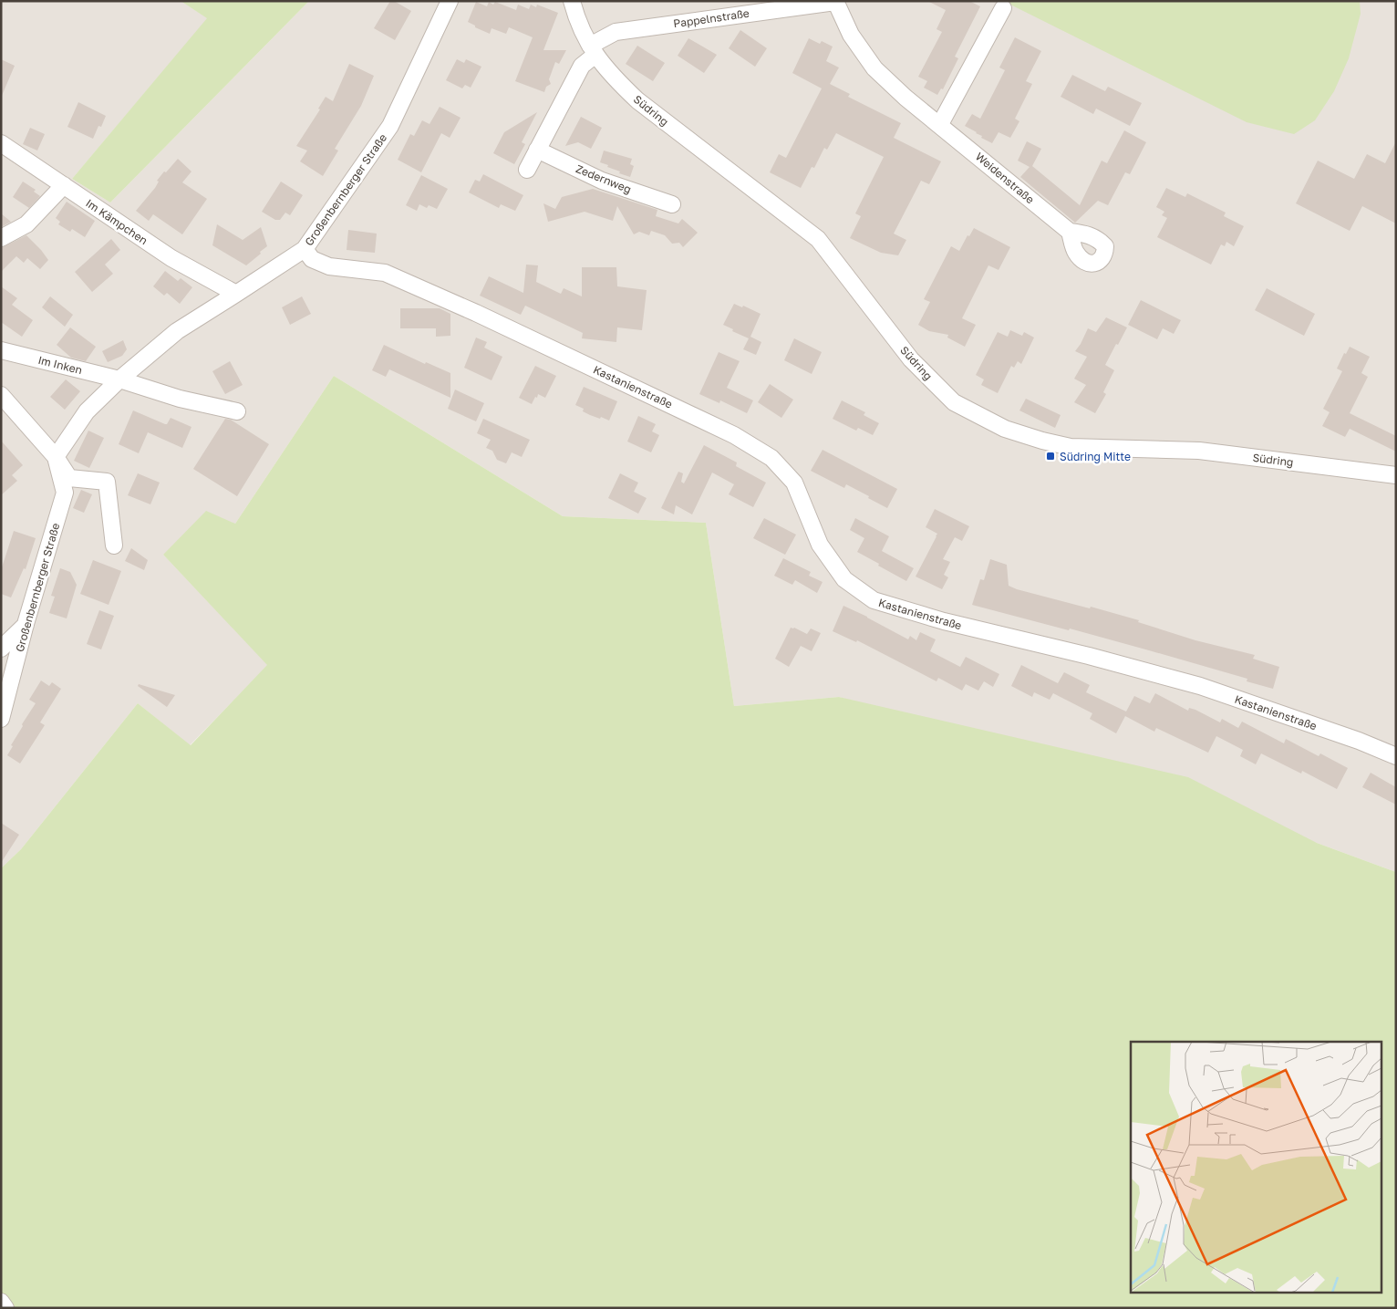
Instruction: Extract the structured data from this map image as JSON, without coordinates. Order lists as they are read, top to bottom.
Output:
{
  "streets": {
    "street": [
      "Pappelnstraße",
      "Südring",
      "Weidenstraße",
      "Zedernweg",
      "Großenbernberger Straße",
      "Im Kämpchen",
      "Im Inken",
      "Kastanienstraße"
    ]
  },
  "crossings": [
    ["Pappelnstraße", "Südring"],
    ["Pappelnstraße", "Weidenstraße"],
    ["Großenbernberger Straße", "Im Kämpchen"],
    ["Großenbernberger Straße", "Im Inken"],
    ["Großenbernberger Straße", "Kastanienstraße"]
  ],
  "places": {
    "transit": ["Südring Mitte"]
  }
}
